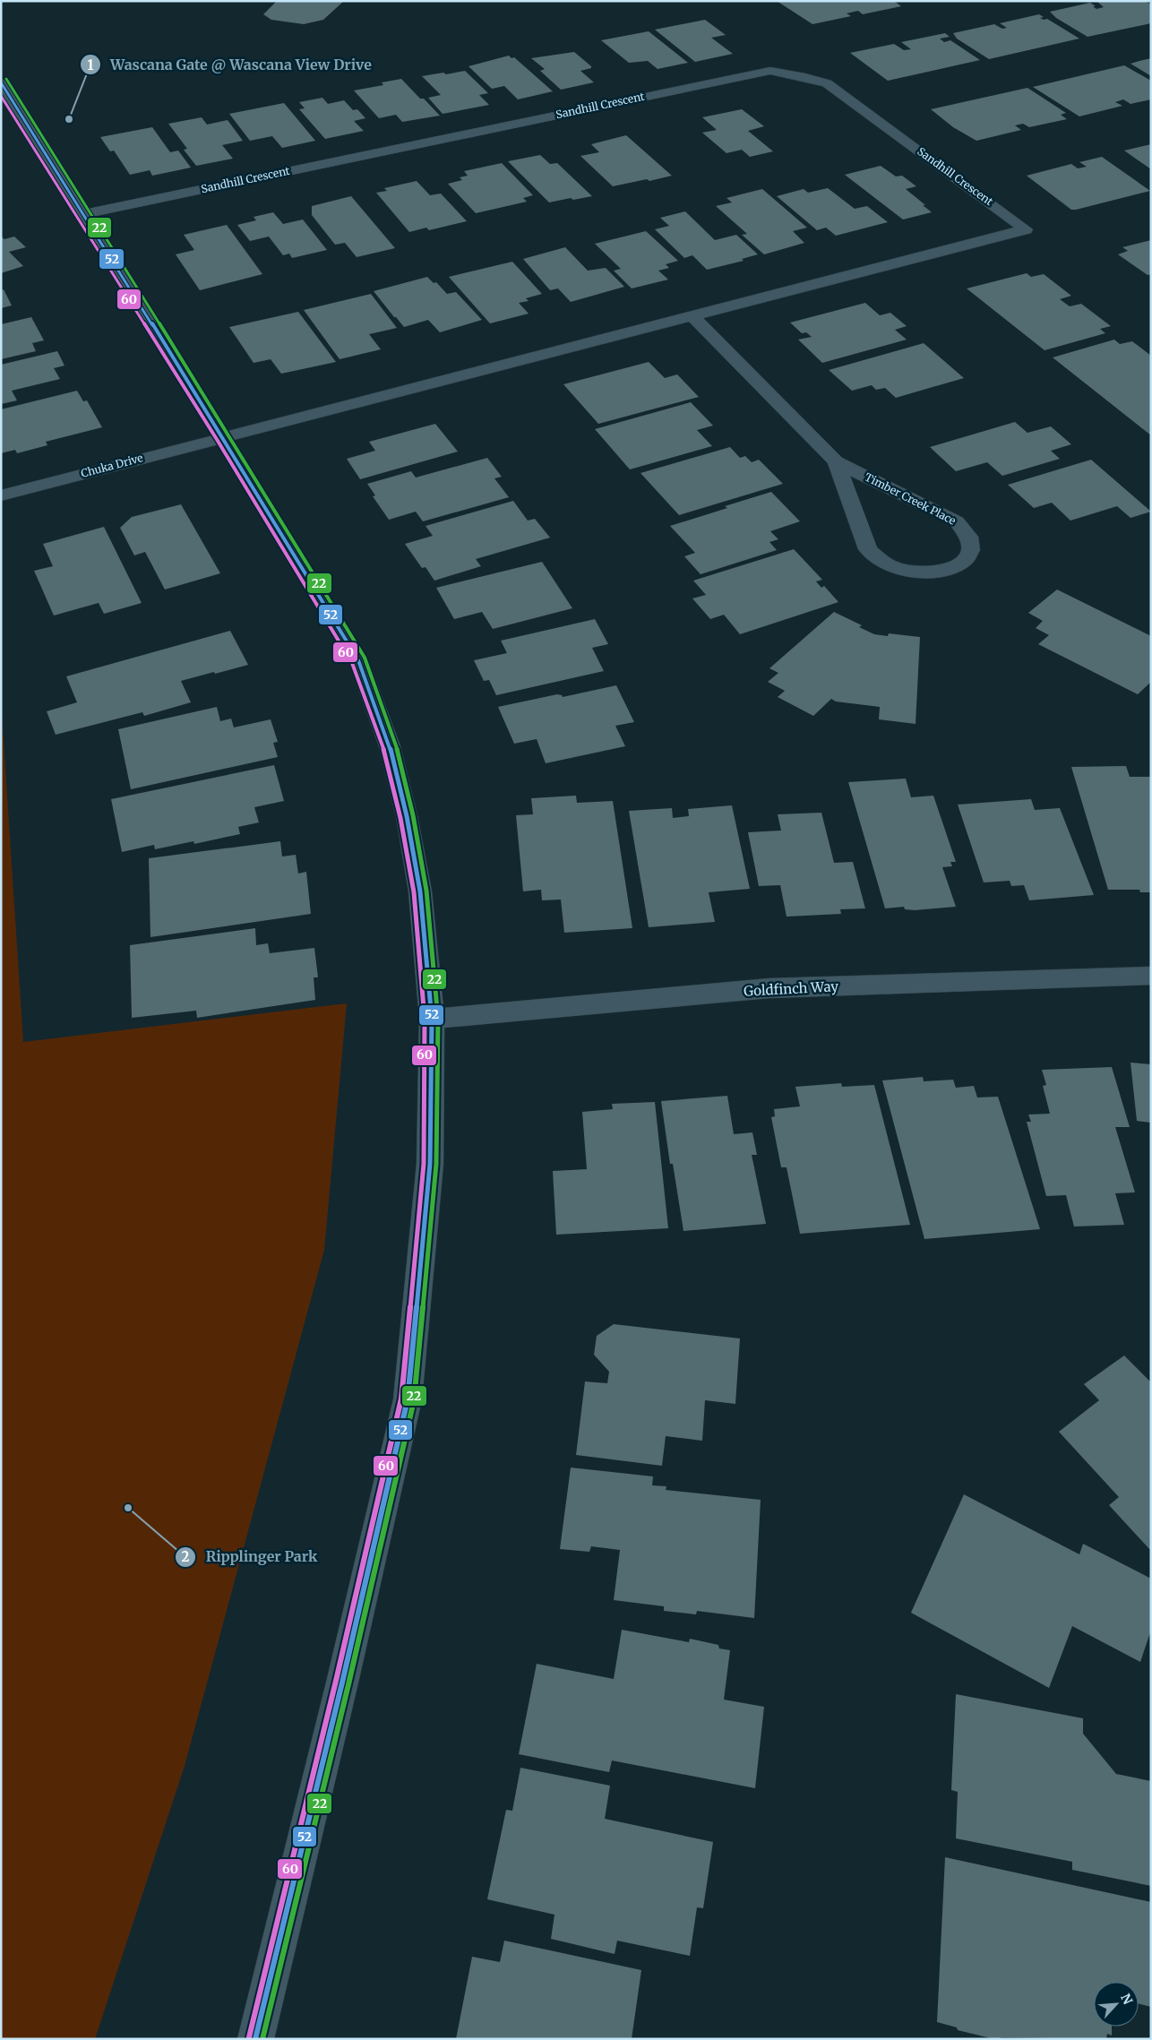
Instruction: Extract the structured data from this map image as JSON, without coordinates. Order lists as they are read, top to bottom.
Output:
{
  "streets": {
    "street": [
      "Sandhill Crescent",
      "Chuka Drive",
      "Timber Creek Place",
      "Goldfinch Way"
    ]
  },
  "crossings": [
    ["Sandhill Crescent", "Chuka Drive"],
    ["Sandhill Crescent", "Timber Creek Place"]
  ],
  "places": ["Wascana Gate @ Wascana View Drive", "Ripplinger Park"],
  "lines": ["transit line 22", "transit line 52", "transit line 60"],
  "north": "top right"
}
